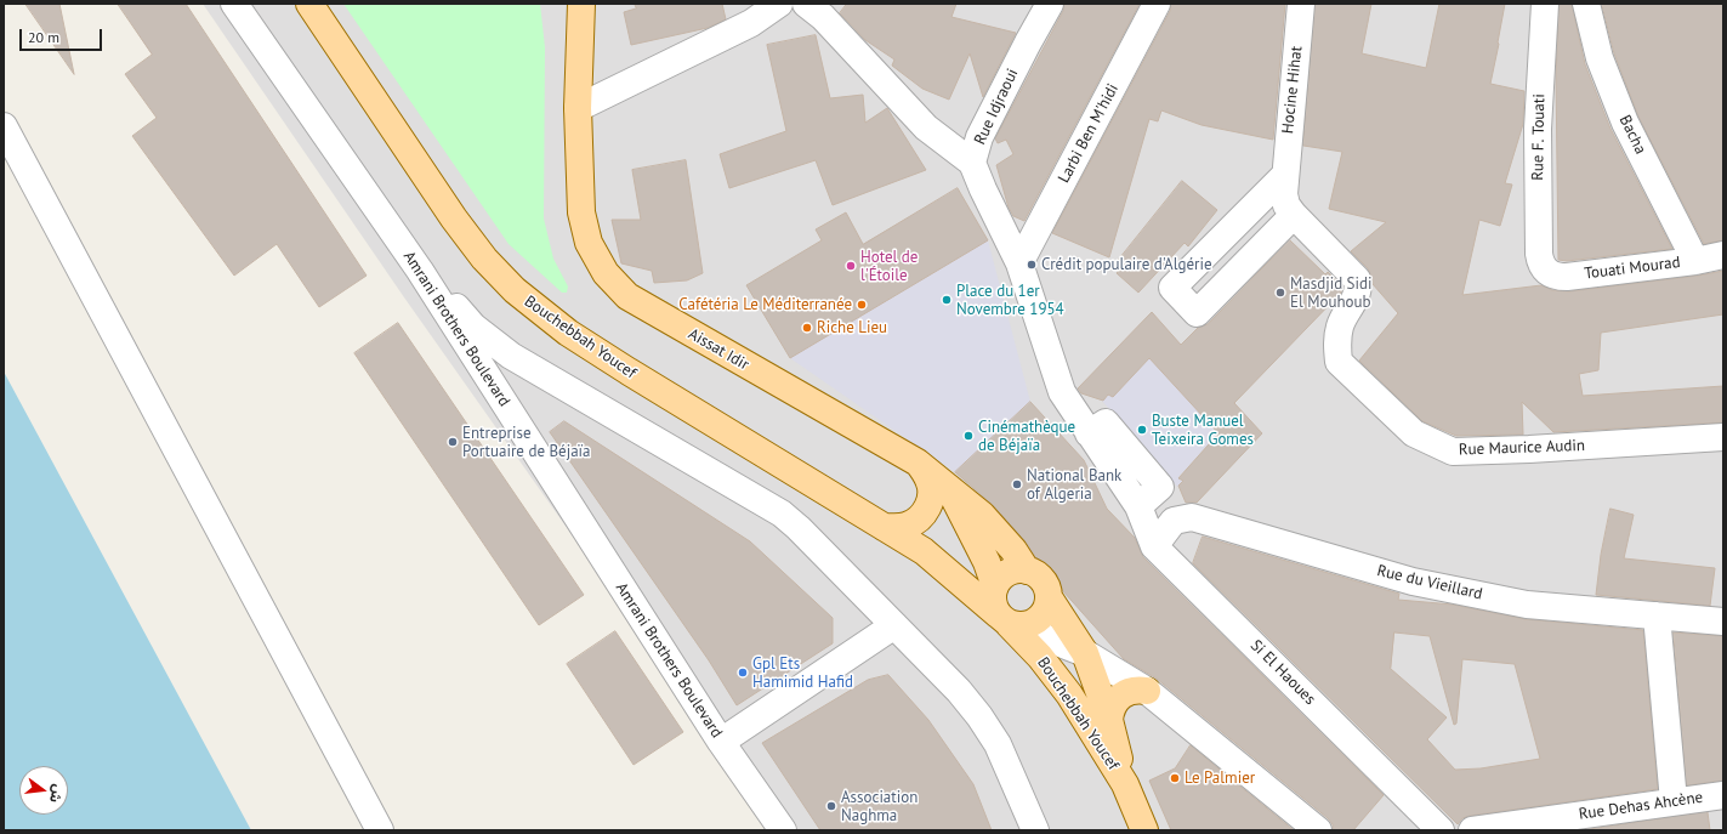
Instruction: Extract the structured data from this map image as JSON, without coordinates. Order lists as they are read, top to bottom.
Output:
{
  "streets": {
    "main road": ["Bouchebbah Youcef", "Aissat Idir"],
    "street": [
      "Hocine Hihat",
      "Rue Idjraoui",
      "Larbi Ben M'hidi",
      "Bacha",
      "Rue F. Touati",
      "Touati Mourad",
      "Amrani Brothers Boulevard",
      "Rue Maurice Audin",
      "Rue du Vieillard",
      "Si El Haoues",
      "Rue Dehas Ahcène"
    ]
  },
  "crossings": [
    ["Hocine Hihat", "Rue Maurice Audin"],
    ["Rue Idjraoui", "Larbi Ben M'hidi"],
    ["Rue Idjraoui", "Si El Haoues"],
    ["Larbi Ben M'hidi", "Si El Haoues"],
    ["Bacha", "Touati Mourad"],
    ["Rue F. Touati", "Touati Mourad"],
    ["Bouchebbah Youcef", "Aissat Idir"],
    ["Rue du Vieillard", "Si El Haoues"]
  ],
  "places": [
    "Crédit populaire d'Algérie",
    "Hotel de l'Étoile",
    "Masdjid Sidi El Mouhoub",
    "Place du 1er Novembre 1954",
    "Cafétéria Le Méditerranée",
    "Riche Lieu",
    "Buste Manuel Teixeira Gomes",
    "Cinémathèque de Béjaïa",
    "Entreprise Portuaire de Béjaïa",
    "National Bank of Algeria",
    "Gpl Ets Hamimid Hafid",
    "Le Palmier",
    "Association Naghma"
  ],
  "scale_bar": "20 m",
  "north": "right"
}
